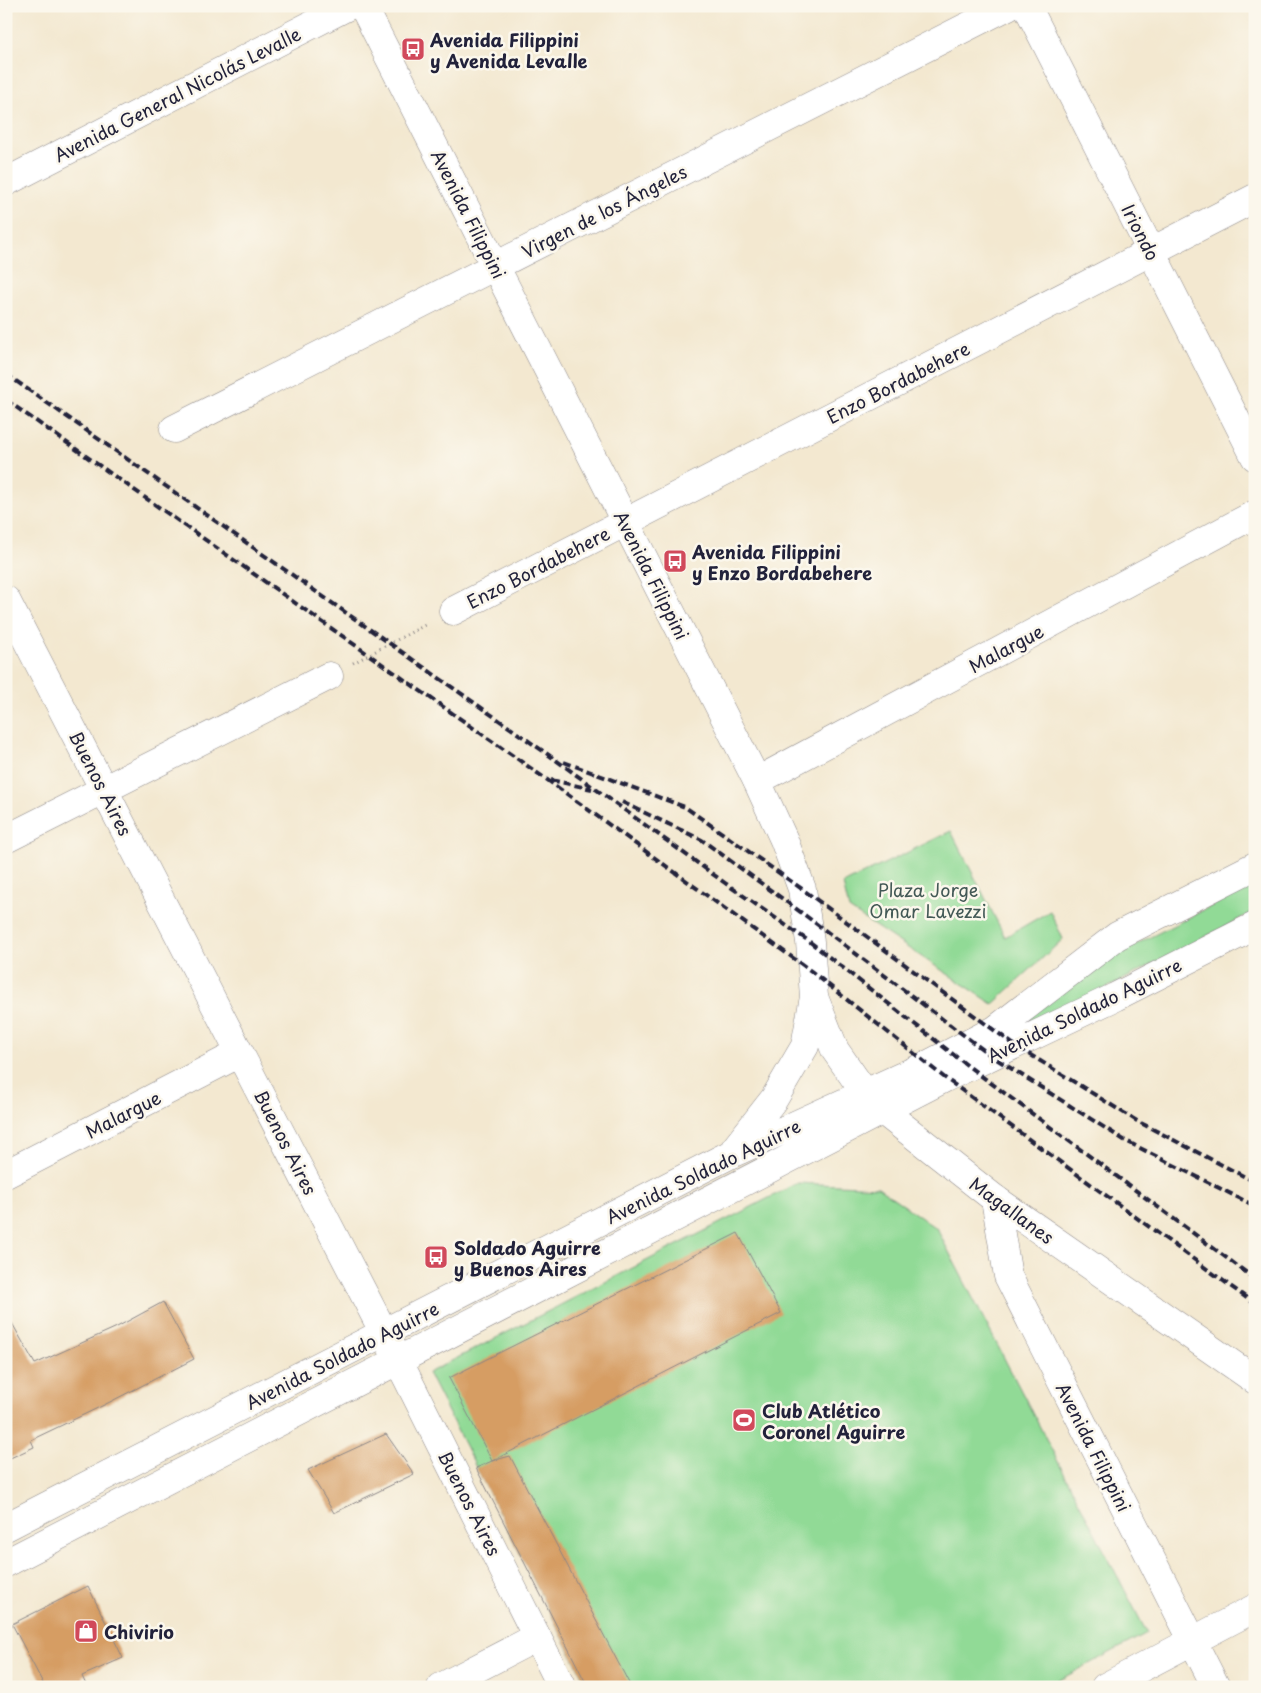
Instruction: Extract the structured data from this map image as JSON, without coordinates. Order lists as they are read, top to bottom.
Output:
{
  "streets": {
    "street": [
      "Avenida General Nicolás Levalle",
      "Virgen de los Ángeles",
      "Avenida Filippini",
      "Iriondo",
      "Enzo Bordabehere",
      "Malargue",
      "Buenos Aires",
      "Avenida Soldado Aguirre",
      "Magallanes"
    ]
  },
  "crossings": [
    ["Virgen de los Ángeles", "Avenida Filippini"],
    ["Avenida Filippini", "Enzo Bordabehere"],
    ["Avenida Filippini", "Malargue"],
    ["Avenida Filippini", "Avenida Soldado Aguirre"],
    ["Avenida Filippini", "Magallanes"],
    ["Iriondo", "Enzo Bordabehere"],
    ["Malargue", "Buenos Aires"],
    ["Buenos Aires", "Avenida Soldado Aguirre"],
    ["Avenida Soldado Aguirre", "Magallanes"]
  ],
  "parks": ["Plaza Jorge Omar Lavezzi"],
  "places": {
    "bus stop": ["Avenida Filippini y Avenida Levalle", "Avenida Filippini y Enzo Bordabehere", "Soldado Aguirre y Buenos Aires"],
    "sports": ["Club Atlético Coronel Aguirre"],
    "shop": ["Chivirio"]
  }
}
